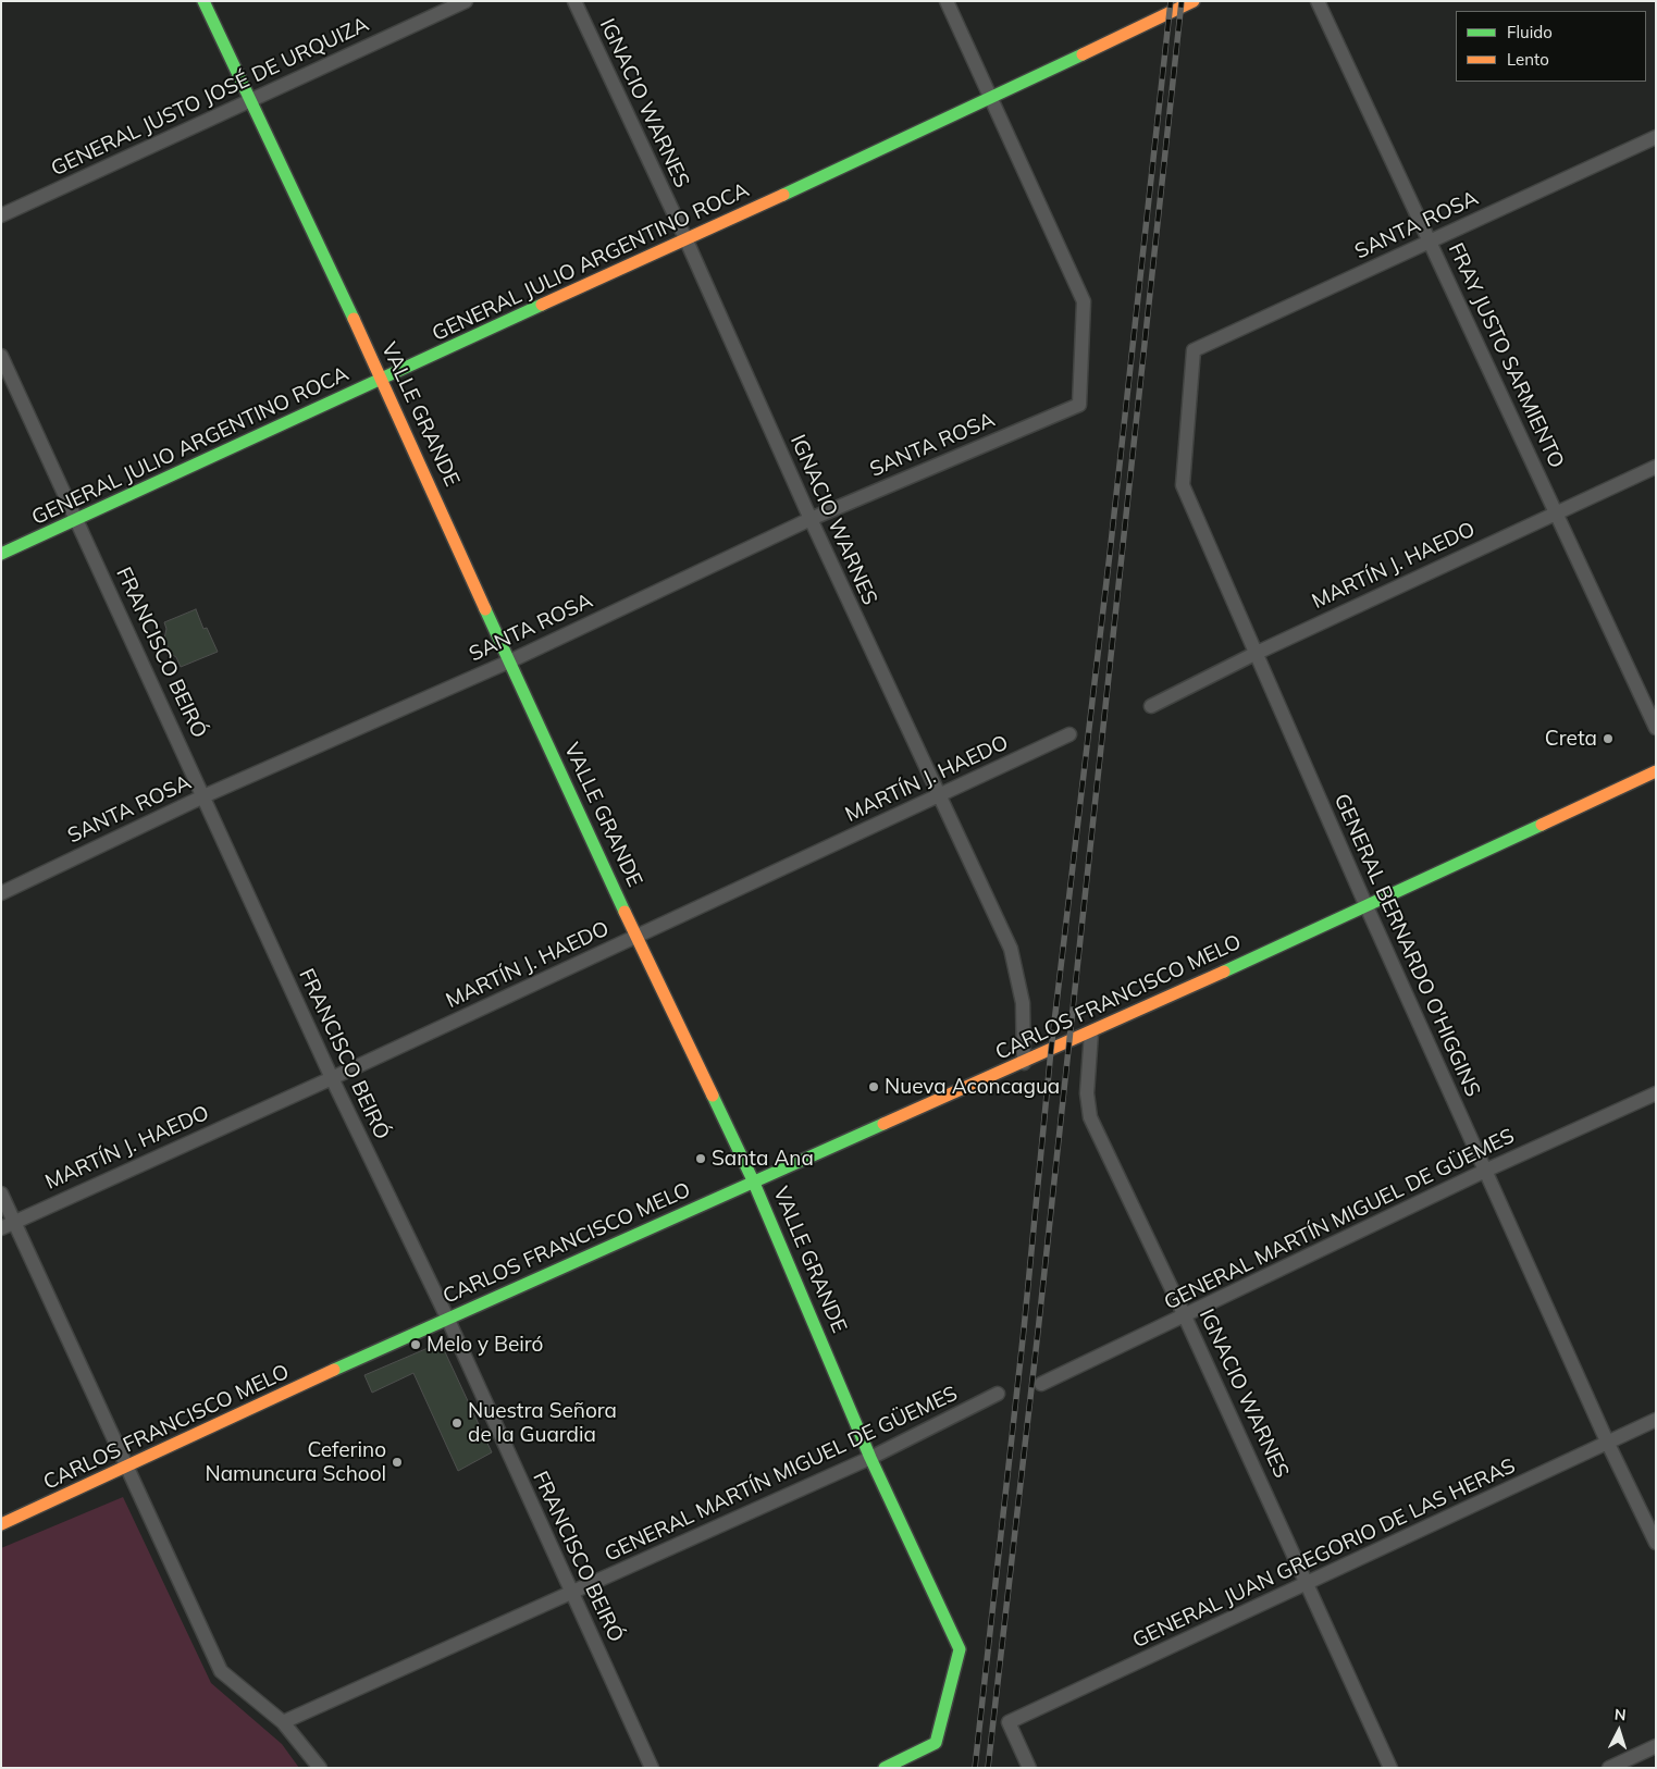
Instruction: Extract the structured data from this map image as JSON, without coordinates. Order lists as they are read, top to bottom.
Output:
{
  "streets": {
    "street": [
      "GENERAL JUSTO JOSÉ DE URQUIZA",
      "IGNACIO WARNES",
      "SANTA ROSA",
      "GENERAL JULIO ARGENTINO ROCA",
      "FRAY JUSTO SARMIENTO",
      "VALLE GRANDE",
      "MARTÍN J. HAEDO",
      "FRANCISCO BEIRÓ",
      "GENERAL BERNARDO O'HIGGINS",
      "CARLOS FRANCISCO MELO",
      "GENERAL MARTÍN MIGUEL DE GÜEMES",
      "GENERAL JUAN GREGORIO DE LAS HERAS"
    ]
  },
  "crossings": [
    ["GENERAL JUSTO JOSÉ DE URQUIZA", "VALLE GRANDE"],
    ["IGNACIO WARNES", "SANTA ROSA"],
    ["IGNACIO WARNES", "GENERAL JULIO ARGENTINO ROCA"],
    ["IGNACIO WARNES", "MARTÍN J. HAEDO"],
    ["IGNACIO WARNES", "CARLOS FRANCISCO MELO"],
    ["IGNACIO WARNES", "GENERAL MARTÍN MIGUEL DE GÜEMES"],
    ["IGNACIO WARNES", "GENERAL JUAN GREGORIO DE LAS HERAS"],
    ["SANTA ROSA", "GENERAL JULIO ARGENTINO ROCA"],
    ["SANTA ROSA", "FRAY JUSTO SARMIENTO"],
    ["SANTA ROSA", "VALLE GRANDE"],
    ["SANTA ROSA", "FRANCISCO BEIRÓ"],
    ["SANTA ROSA", "GENERAL BERNARDO O'HIGGINS"],
    ["GENERAL JULIO ARGENTINO ROCA", "VALLE GRANDE"],
    ["GENERAL JULIO ARGENTINO ROCA", "FRANCISCO BEIRÓ"],
    ["FRAY JUSTO SARMIENTO", "MARTÍN J. HAEDO"],
    ["VALLE GRANDE", "MARTÍN J. HAEDO"],
    ["VALLE GRANDE", "CARLOS FRANCISCO MELO"],
    ["VALLE GRANDE", "GENERAL MARTÍN MIGUEL DE GÜEMES"],
    ["MARTÍN J. HAEDO", "FRANCISCO BEIRÓ"],
    ["MARTÍN J. HAEDO", "GENERAL BERNARDO O'HIGGINS"],
    ["FRANCISCO BEIRÓ", "CARLOS FRANCISCO MELO"],
    ["FRANCISCO BEIRÓ", "GENERAL MARTÍN MIGUEL DE GÜEMES"],
    ["GENERAL BERNARDO O'HIGGINS", "CARLOS FRANCISCO MELO"],
    ["GENERAL BERNARDO O'HIGGINS", "GENERAL MARTÍN MIGUEL DE GÜEMES"],
    ["GENERAL BERNARDO O'HIGGINS", "GENERAL JUAN GREGORIO DE LAS HERAS"]
  ],
  "places": [
    "Creta",
    "Nueva Aconcagua",
    "Santa Ana",
    "Melo y Beiró",
    "Nuestra Señora de la Guardia",
    "Ceferino Namuncura School"
  ],
  "legend": ["Fluido", "Lento"],
  "north": "top"
}
